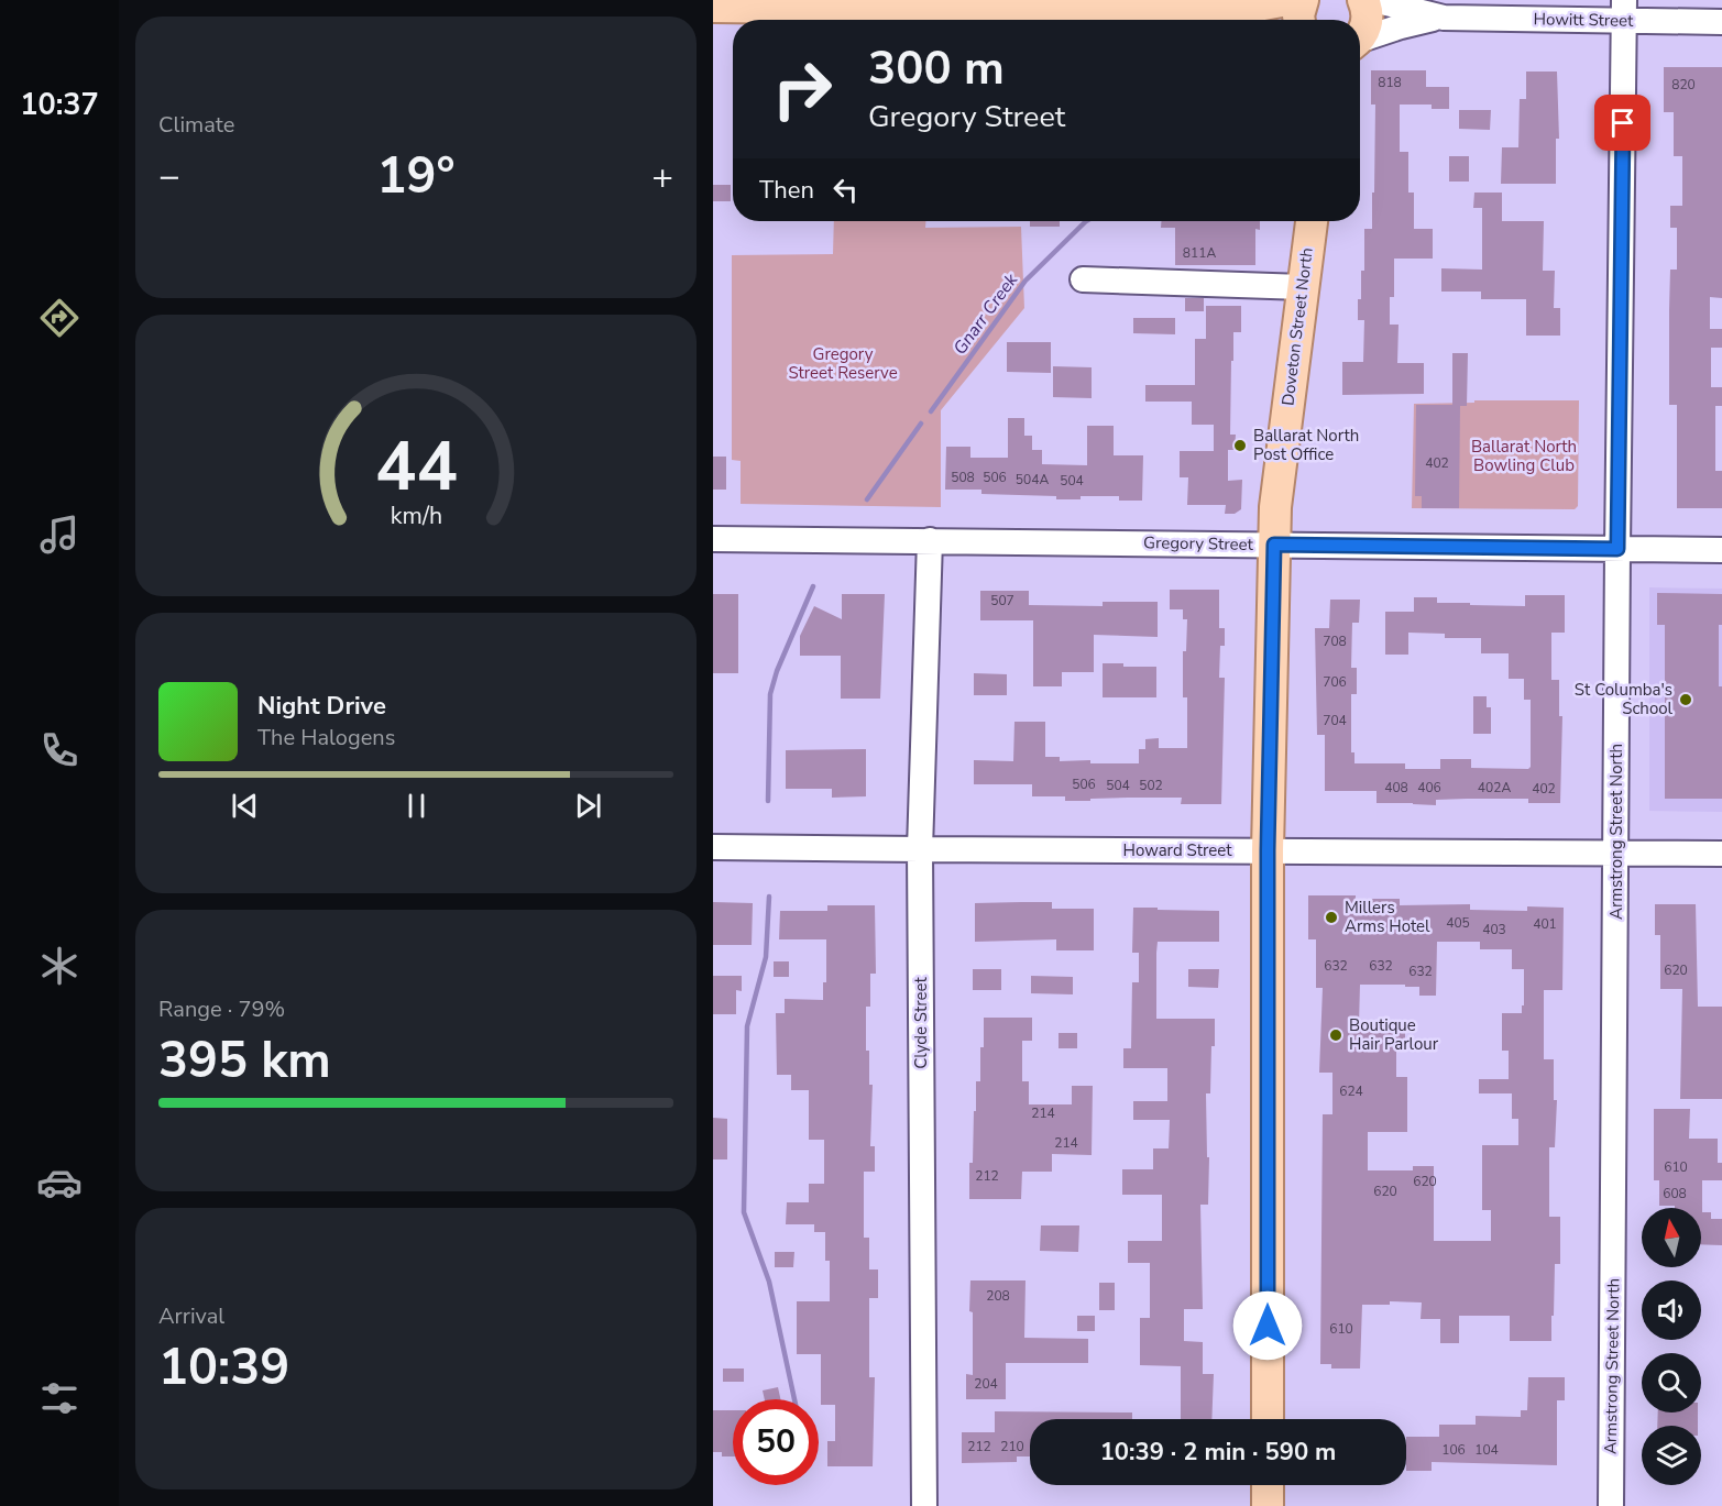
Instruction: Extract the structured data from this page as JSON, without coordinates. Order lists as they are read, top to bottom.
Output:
{
  "streets": {
    "main road": ["Doveton Street North"],
    "street": [
      "Howitt Street",
      "Gregory Street",
      "Armstrong Street North",
      "Howard Street",
      "Clyde Street"
    ]
  },
  "crossings": [
    ["Howitt Street", "Armstrong Street North"],
    ["Doveton Street North", "Gregory Street"],
    ["Doveton Street North", "Howard Street"],
    ["Gregory Street", "Armstrong Street North"],
    ["Gregory Street", "Clyde Street"],
    ["Armstrong Street North", "Howard Street"],
    ["Howard Street", "Clyde Street"]
  ],
  "water": ["Gnarr Creek"],
  "parks": ["Gregory Street Reserve", "Ballarat North Bowling Club"],
  "places": [
    "Ballarat North Post Office",
    "St Columba's School",
    "Millers Arms Hotel",
    "Boutique Hair Parlour"
  ],
  "house_numbers": [
    "818",
    "820",
    "811A",
    "402",
    "508",
    "506",
    "504A",
    "504",
    "507",
    "708",
    "706",
    "704",
    "506",
    "504",
    "502",
    "408",
    "406",
    "402A",
    "402",
    "405",
    "401",
    "403",
    "632",
    "632",
    "620",
    "632",
    "624",
    "214",
    "214",
    "610",
    "212",
    "620",
    "620",
    "608",
    "208",
    "610",
    "204",
    "212",
    "210",
    "106",
    "104"
  ],
  "north": "top",
  "page": {
    "tabs": "10:37",
    "tile": [
      "Climate",
      ["Range · 79%", "395 km"],
      ["Arrival", "10:39"]
    ],
    "turn": ["300 m", "Gregory Street"],
    "heat": ["−", "19°", "+"],
    "then": "Then",
    "song": ["Night Drive", "The Halogens"],
    "limit": "50",
    "trip": "10:39 · 2 min · 590 m",
    "gauge": ["44", "km/h"]
  }
}
